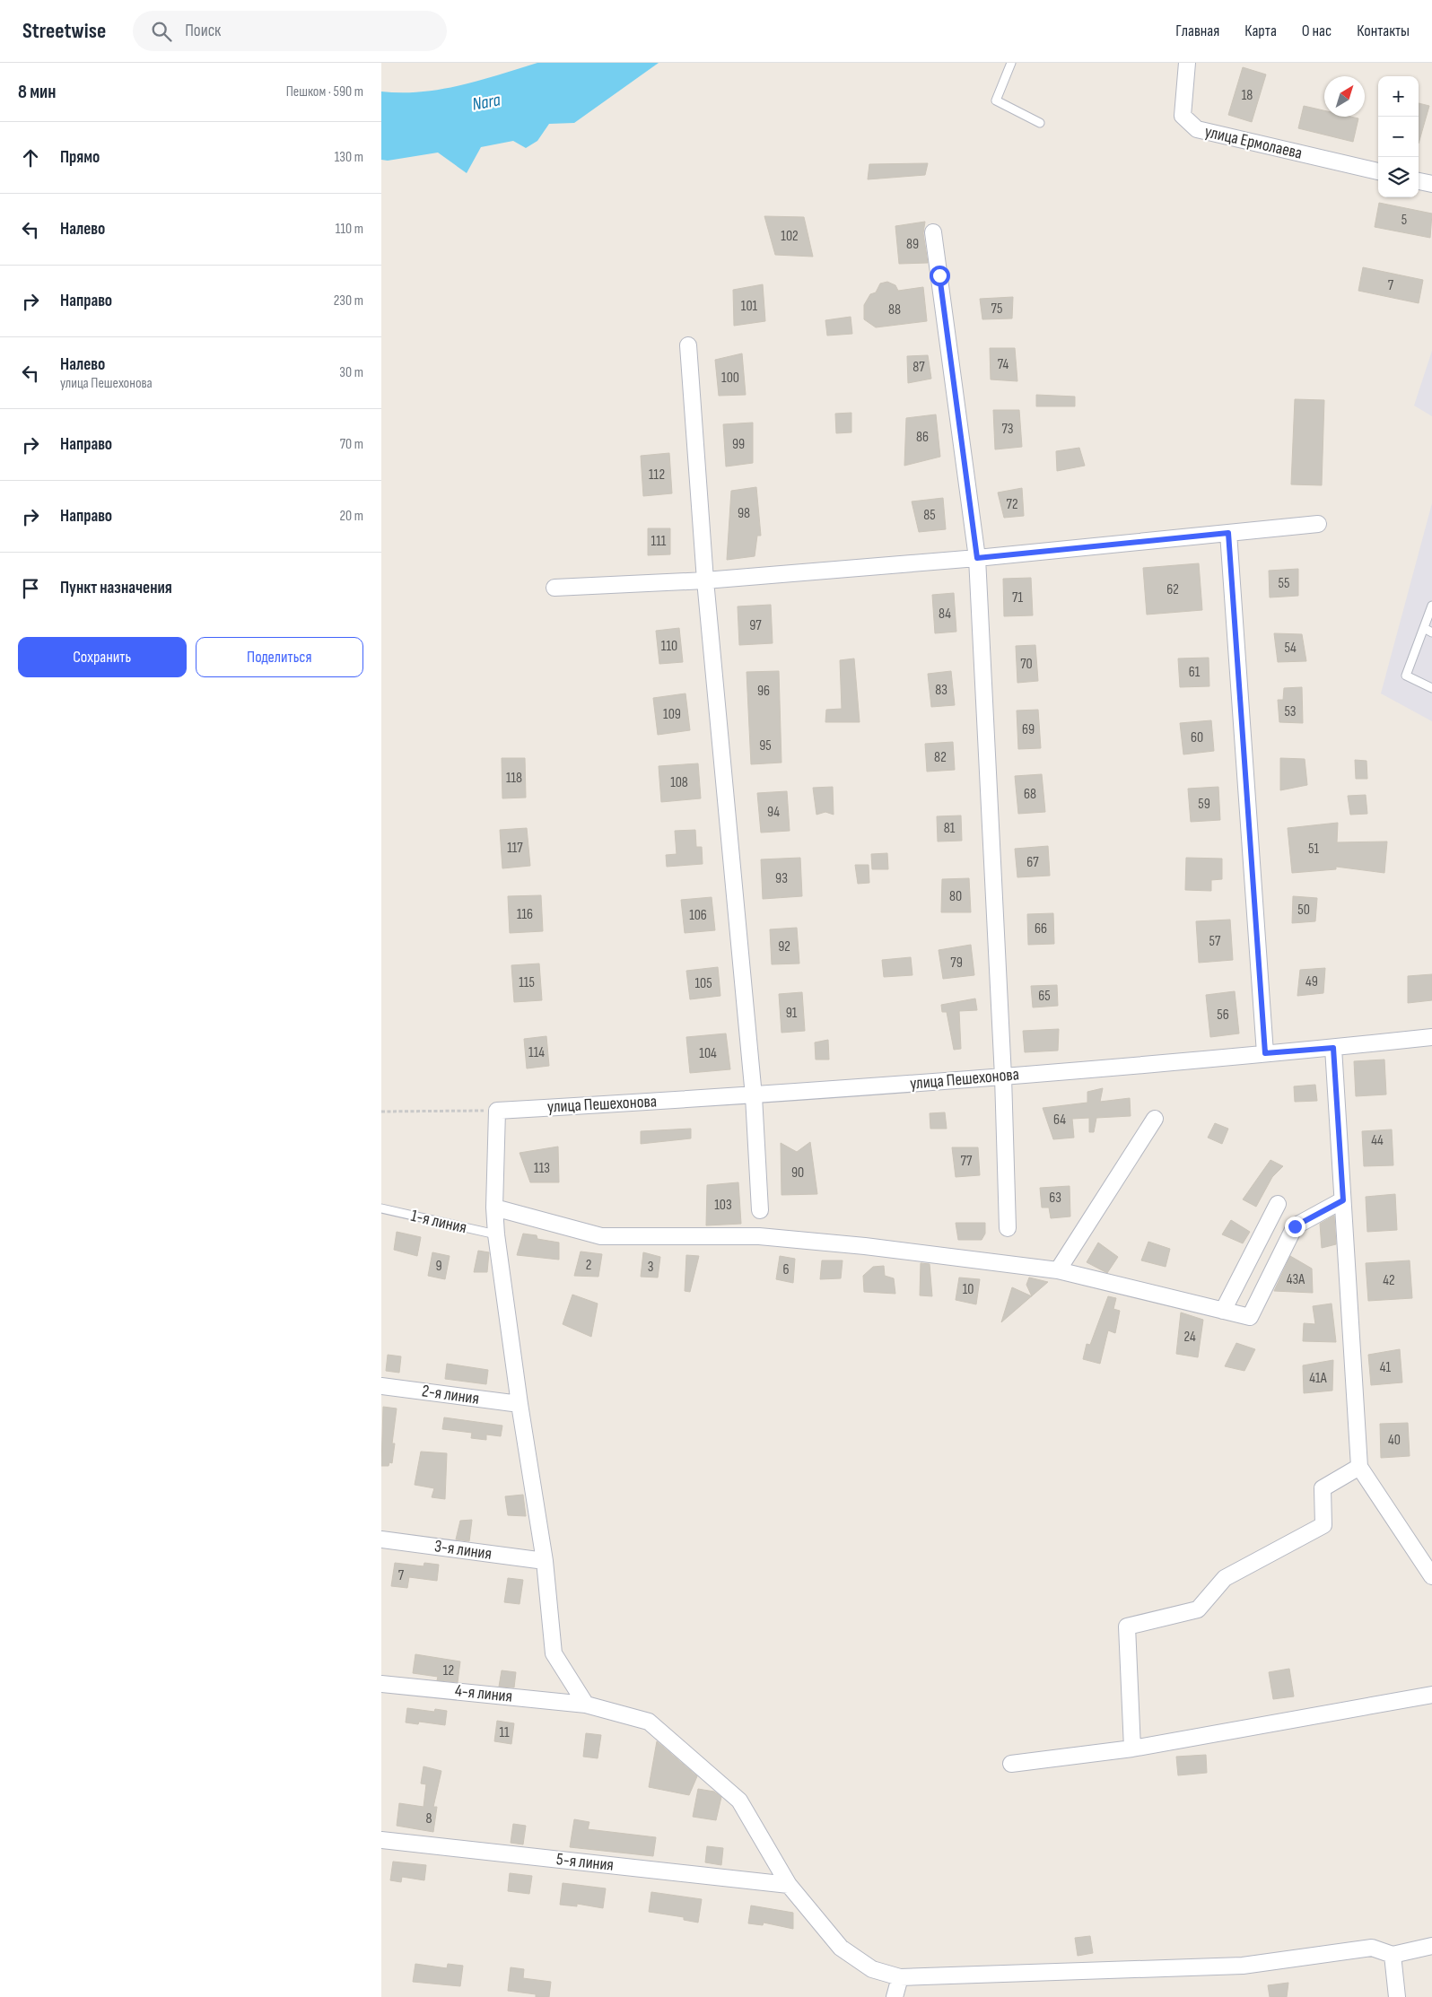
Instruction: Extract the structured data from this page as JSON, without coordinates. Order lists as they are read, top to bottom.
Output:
{
  "streets": {
    "street": [
      "улица Ермолаева",
      "улица Пешехонова",
      "2-я линия",
      "3-я линия",
      "4-я линия",
      "5-я линия"
    ],
    "lane": ["1-я линия"]
  },
  "crossings": [
    ["4-я линия", "5-я линия"]
  ],
  "water": ["Nara"],
  "house_numbers": [
    "18",
    "5",
    "102",
    "89",
    "7",
    "101",
    "75",
    "88",
    "74",
    "87",
    "100",
    "73",
    "86",
    "99",
    "112",
    "72",
    "98",
    "85",
    "111",
    "55",
    "62",
    "71",
    "84",
    "97",
    "110",
    "54",
    "70",
    "61",
    "83",
    "96",
    "53",
    "109",
    "69",
    "60",
    "95",
    "82",
    "118",
    "108",
    "68",
    "59",
    "94",
    "81",
    "117",
    "51",
    "67",
    "93",
    "80",
    "50",
    "116",
    "106",
    "66",
    "57",
    "92",
    "79",
    "49",
    "115",
    "105",
    "65",
    "91",
    "56",
    "114",
    "104",
    "64",
    "44",
    "77",
    "113",
    "90",
    "63",
    "103",
    "2",
    "9",
    "3",
    "6",
    "43А",
    "42",
    "10",
    "24",
    "41",
    "41А",
    "40",
    "7",
    "12",
    "11",
    "8"
  ],
  "north": "top right",
  "page": {
    "header": "Streetwise",
    "search": "Поиск",
    "nav": [
      "Главная",
      "Карта",
      "О нас",
      "Контакты"
    ],
    "heading": ["8 мин", "Пешком · 590 m"],
    "map_buttons": ["+", "−"],
    "list": [
      ["Прямо", "130 m"],
      ["Налево", "110 m"],
      ["Направо", "230 m"],
      ["Налево", "улица Пешехонова", "30 m"],
      ["Направо", "70 m"],
      ["Направо", "20 m"],
      "Пункт назначения"
    ],
    "buttons": ["Сохранить", "Поделиться"]
  }
}
